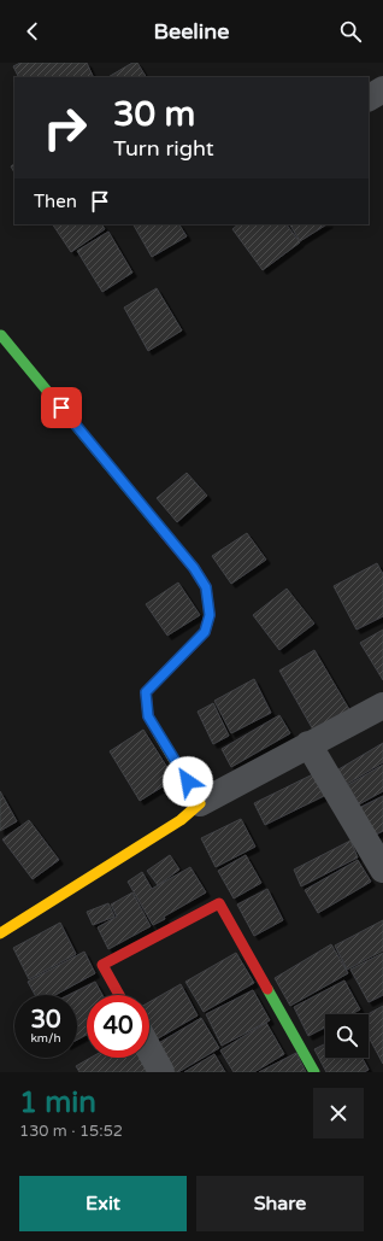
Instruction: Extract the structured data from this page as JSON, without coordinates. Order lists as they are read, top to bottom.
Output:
{
  "page": {
    "header": "Beeline",
    "turn": ["30 m", "Turn right"],
    "then": "Then",
    "speed": "30 km/h",
    "limit": "40",
    "heading": ["1 min", "130 m · 15:52"],
    "buttons": ["Exit", "Share"]
  }
}
